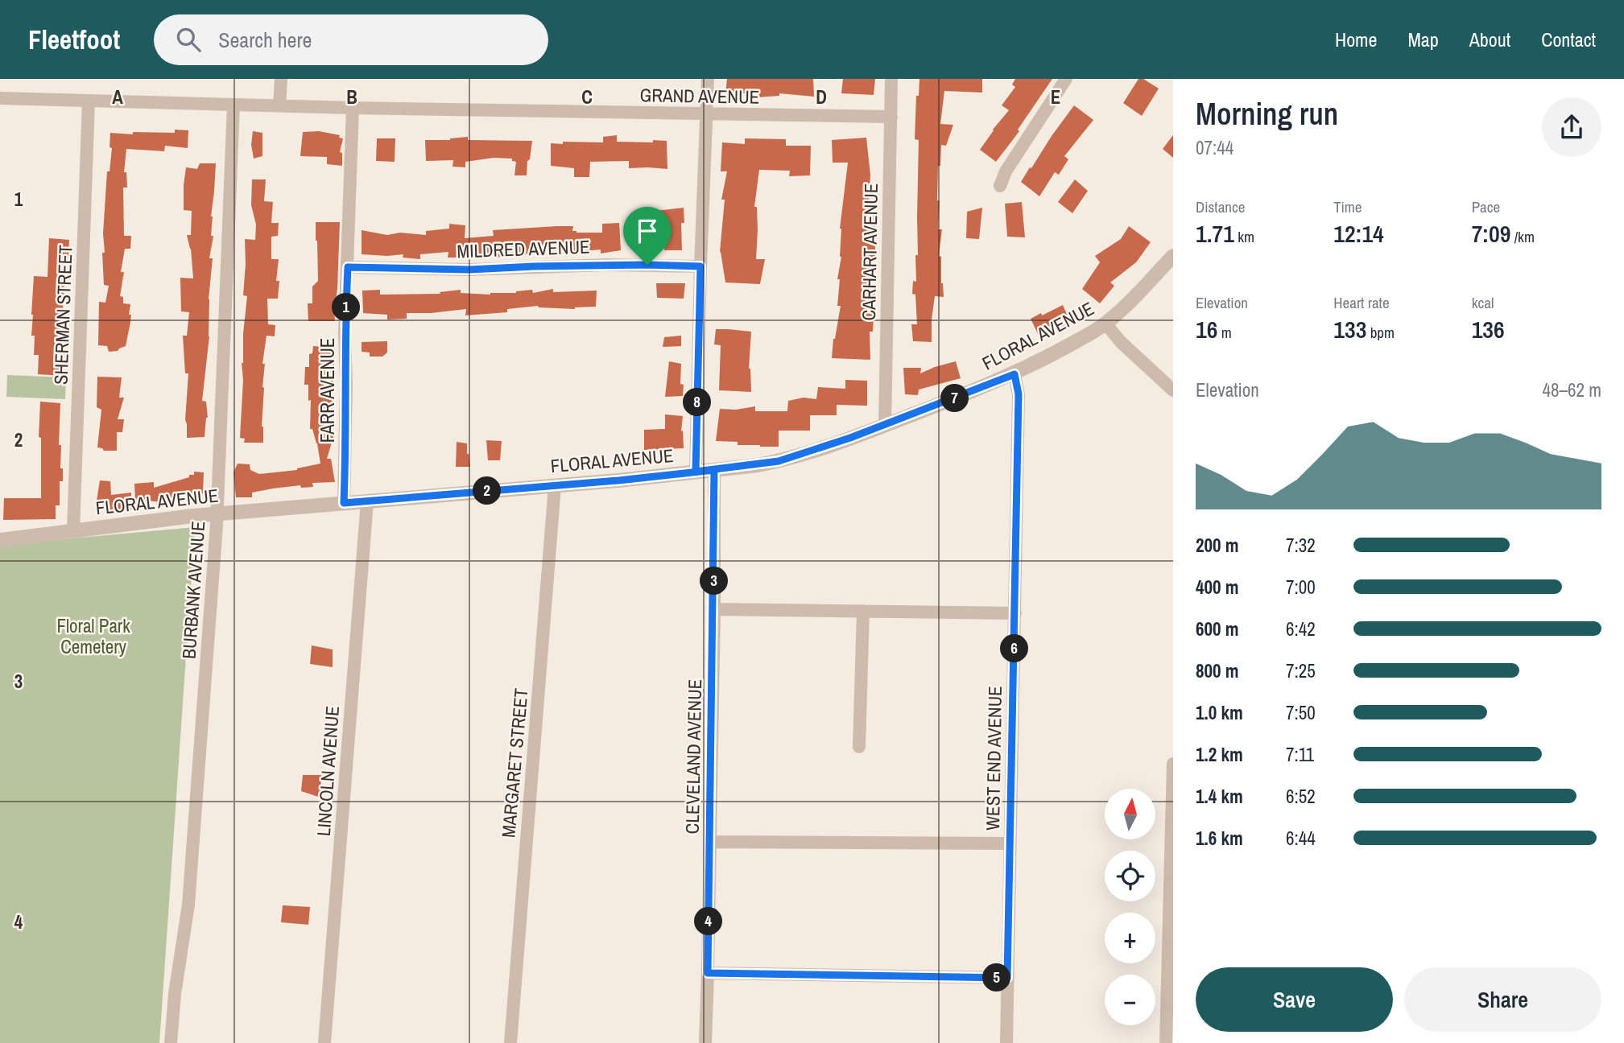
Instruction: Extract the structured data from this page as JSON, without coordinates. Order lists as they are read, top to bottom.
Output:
{
  "streets": {
    "street": [
      "GRAND AVENUE",
      "MILDRED AVENUE",
      "CARHART AVENUE",
      "SHERMAN STREET",
      "FLORAL AVENUE",
      "FARR AVENUE",
      "BURBANK AVENUE",
      "CLEVELAND AVENUE",
      "WEST END AVENUE",
      "MARGARET STREET",
      "LINCOLN AVENUE"
    ]
  },
  "crossings": [
    ["GRAND AVENUE", "CARHART AVENUE"],
    ["GRAND AVENUE", "SHERMAN STREET"],
    ["GRAND AVENUE", "FARR AVENUE"],
    ["GRAND AVENUE", "BURBANK AVENUE"],
    ["MILDRED AVENUE", "FARR AVENUE"],
    ["CARHART AVENUE", "FLORAL AVENUE"],
    ["SHERMAN STREET", "FLORAL AVENUE"],
    ["FLORAL AVENUE", "FARR AVENUE"],
    ["FLORAL AVENUE", "BURBANK AVENUE"],
    ["FLORAL AVENUE", "CLEVELAND AVENUE"],
    ["FLORAL AVENUE", "WEST END AVENUE"],
    ["FLORAL AVENUE", "MARGARET STREET"],
    ["FLORAL AVENUE", "LINCOLN AVENUE"]
  ],
  "parks": ["Floral Park Cemetery"],
  "north": "top",
  "page": {
    "header": "Fleetfoot",
    "search": "Search here",
    "nav": [
      "Home",
      "Map",
      "About",
      "Contact"
    ],
    "heading": ["Morning run", "07:44"],
    "stats": [
      ["Distance", "1.71 km"],
      ["Time", "12:14"],
      ["Pace", "7:09 /km"],
      ["Elevation", "16 m"],
      ["Heart rate", "133 bpm"],
      ["kcal", "136"]
    ],
    "pins": [
      "1",
      "7",
      "8",
      "2",
      "3",
      "6",
      "4",
      "5"
    ],
    "chart": ["Elevation", "48–62 m"],
    "list": [
      {
        "name": "200 m",
        "note": "7:32"
      },
      {
        "name": "400 m",
        "note": "7:00"
      },
      {
        "name": "600 m",
        "note": "6:42"
      },
      {
        "name": "800 m",
        "note": "7:25"
      },
      {
        "name": "1.0 km",
        "note": "7:50"
      },
      {
        "name": "1.2 km",
        "note": "7:11"
      },
      {
        "name": "1.4 km",
        "note": "6:52"
      },
      {
        "name": "1.6 km",
        "note": "6:44"
      }
    ],
    "map_buttons": ["+", "−"],
    "buttons": ["Save", "Share"]
  },
  "grid": {
    "columns": [
      "A",
      "B",
      "C",
      "D",
      "E"
    ],
    "rows": [
      "1",
      "2",
      "3",
      "4"
    ]
  }
}
